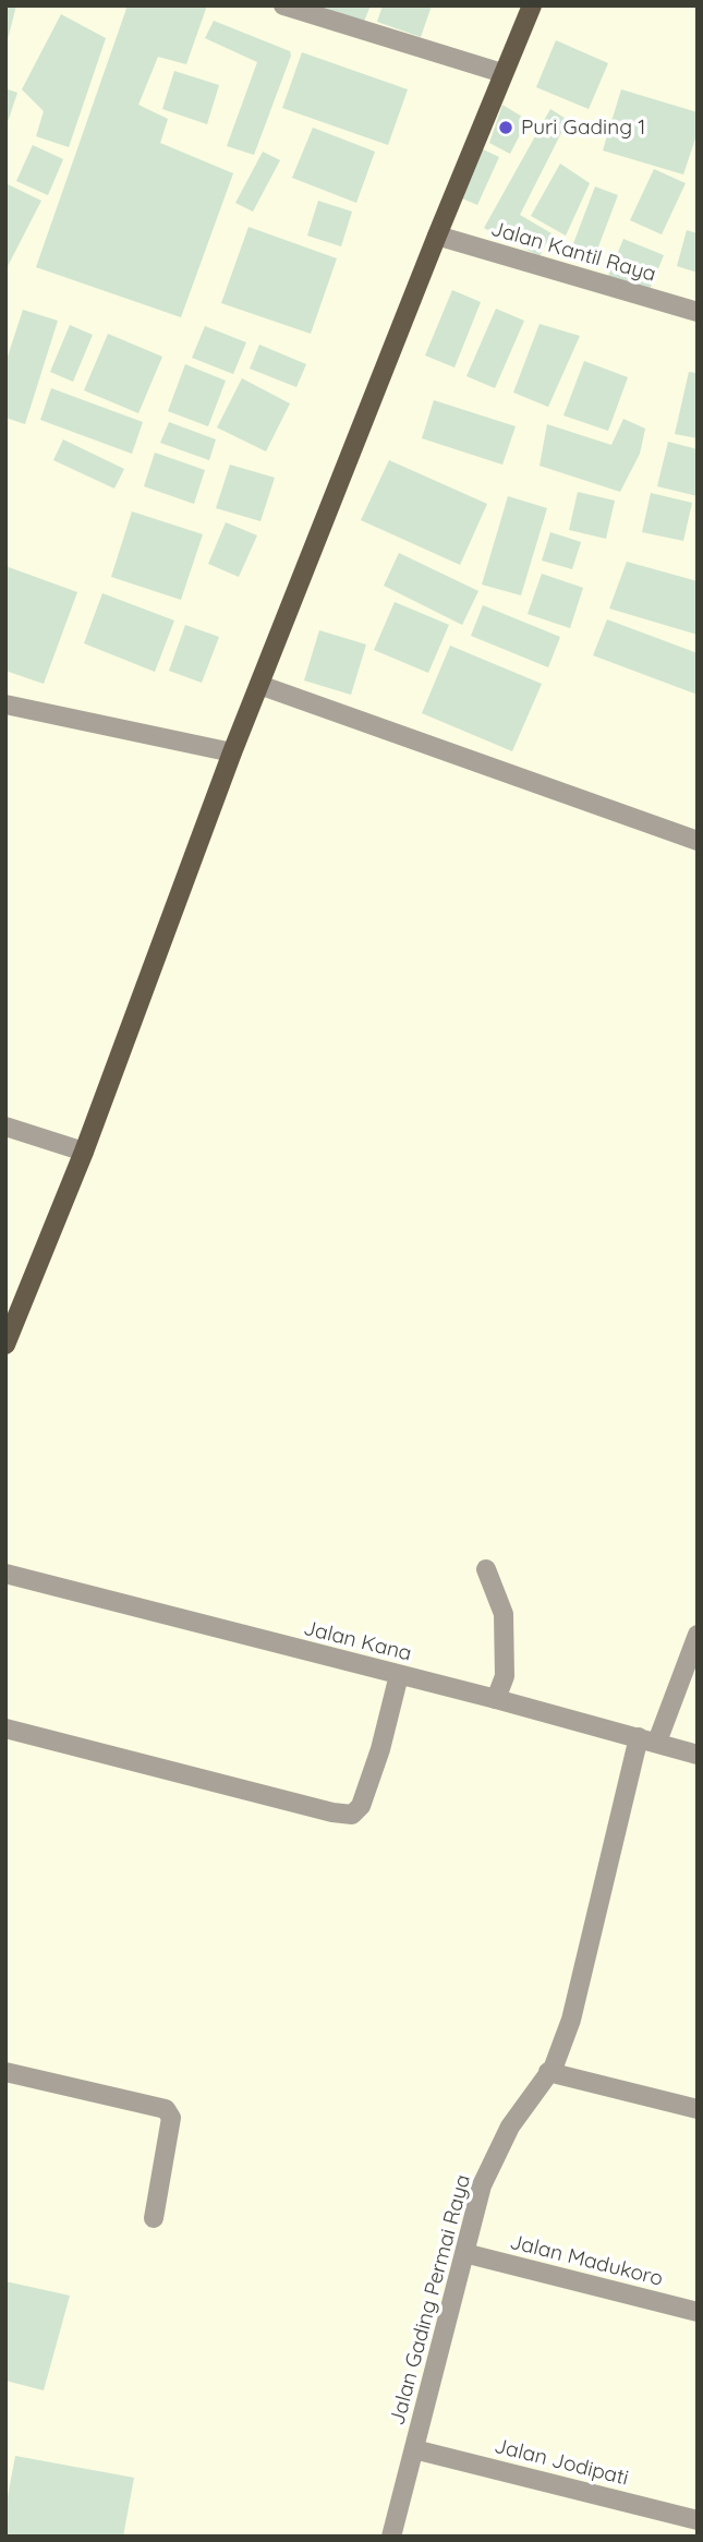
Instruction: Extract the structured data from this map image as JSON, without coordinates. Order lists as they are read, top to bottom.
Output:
{
  "streets": {
    "street": [
      "Jalan Kantil Raya",
      "Jalan Kana",
      "Jalan Madukoro",
      "Jalan Gading Permai Raya",
      "Jalan Jodipati"
    ]
  },
  "crossings": [
    ["Jalan Kana", "Jalan Gading Permai Raya"],
    ["Jalan Madukoro", "Jalan Gading Permai Raya"],
    ["Jalan Gading Permai Raya", "Jalan Jodipati"]
  ],
  "places": ["Puri Gading 1"]
}
